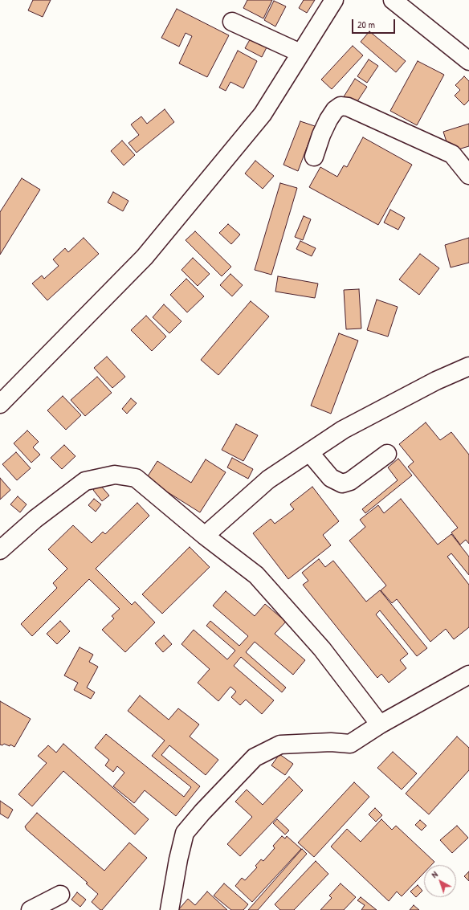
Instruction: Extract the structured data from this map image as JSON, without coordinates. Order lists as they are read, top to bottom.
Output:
{
  "scale_bar": "20 m",
  "north": "top left"
}
